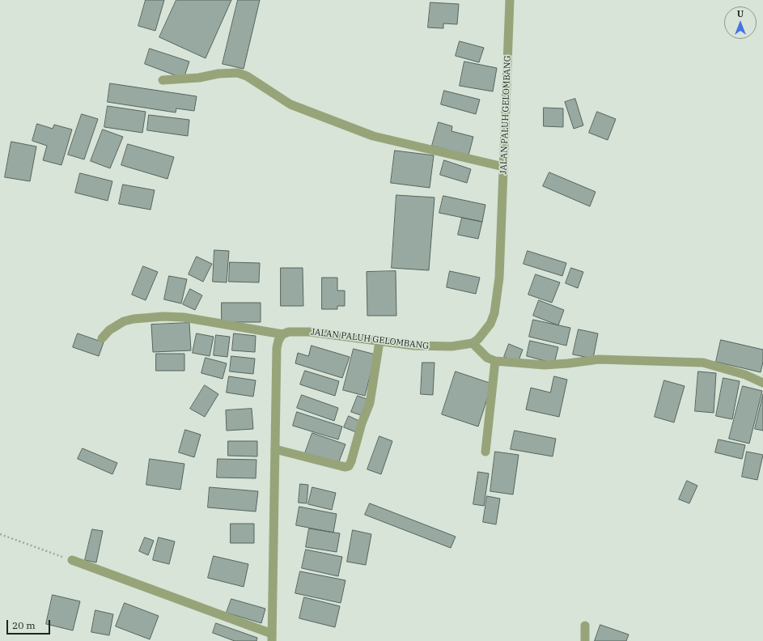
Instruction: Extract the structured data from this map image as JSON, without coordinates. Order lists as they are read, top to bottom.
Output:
{
  "streets": {
    "street": ["JALAN PALUH GELOMBANG"]
  },
  "scale_bar": "20 m",
  "north": "top"
}
